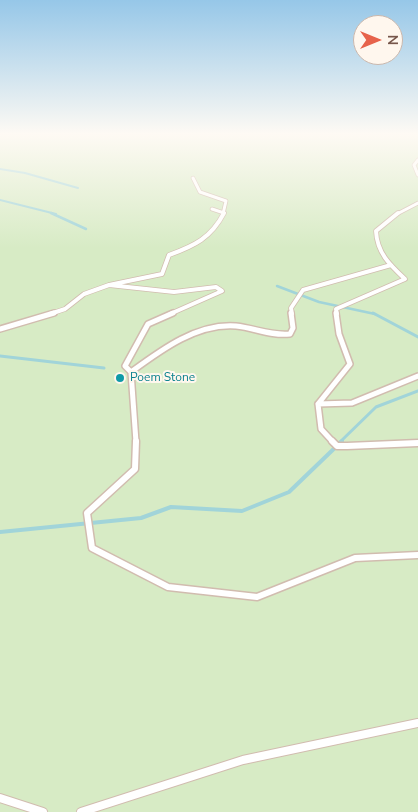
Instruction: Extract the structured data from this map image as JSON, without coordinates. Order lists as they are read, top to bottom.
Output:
{
  "places": ["Poem Stone"],
  "north": "right"
}
